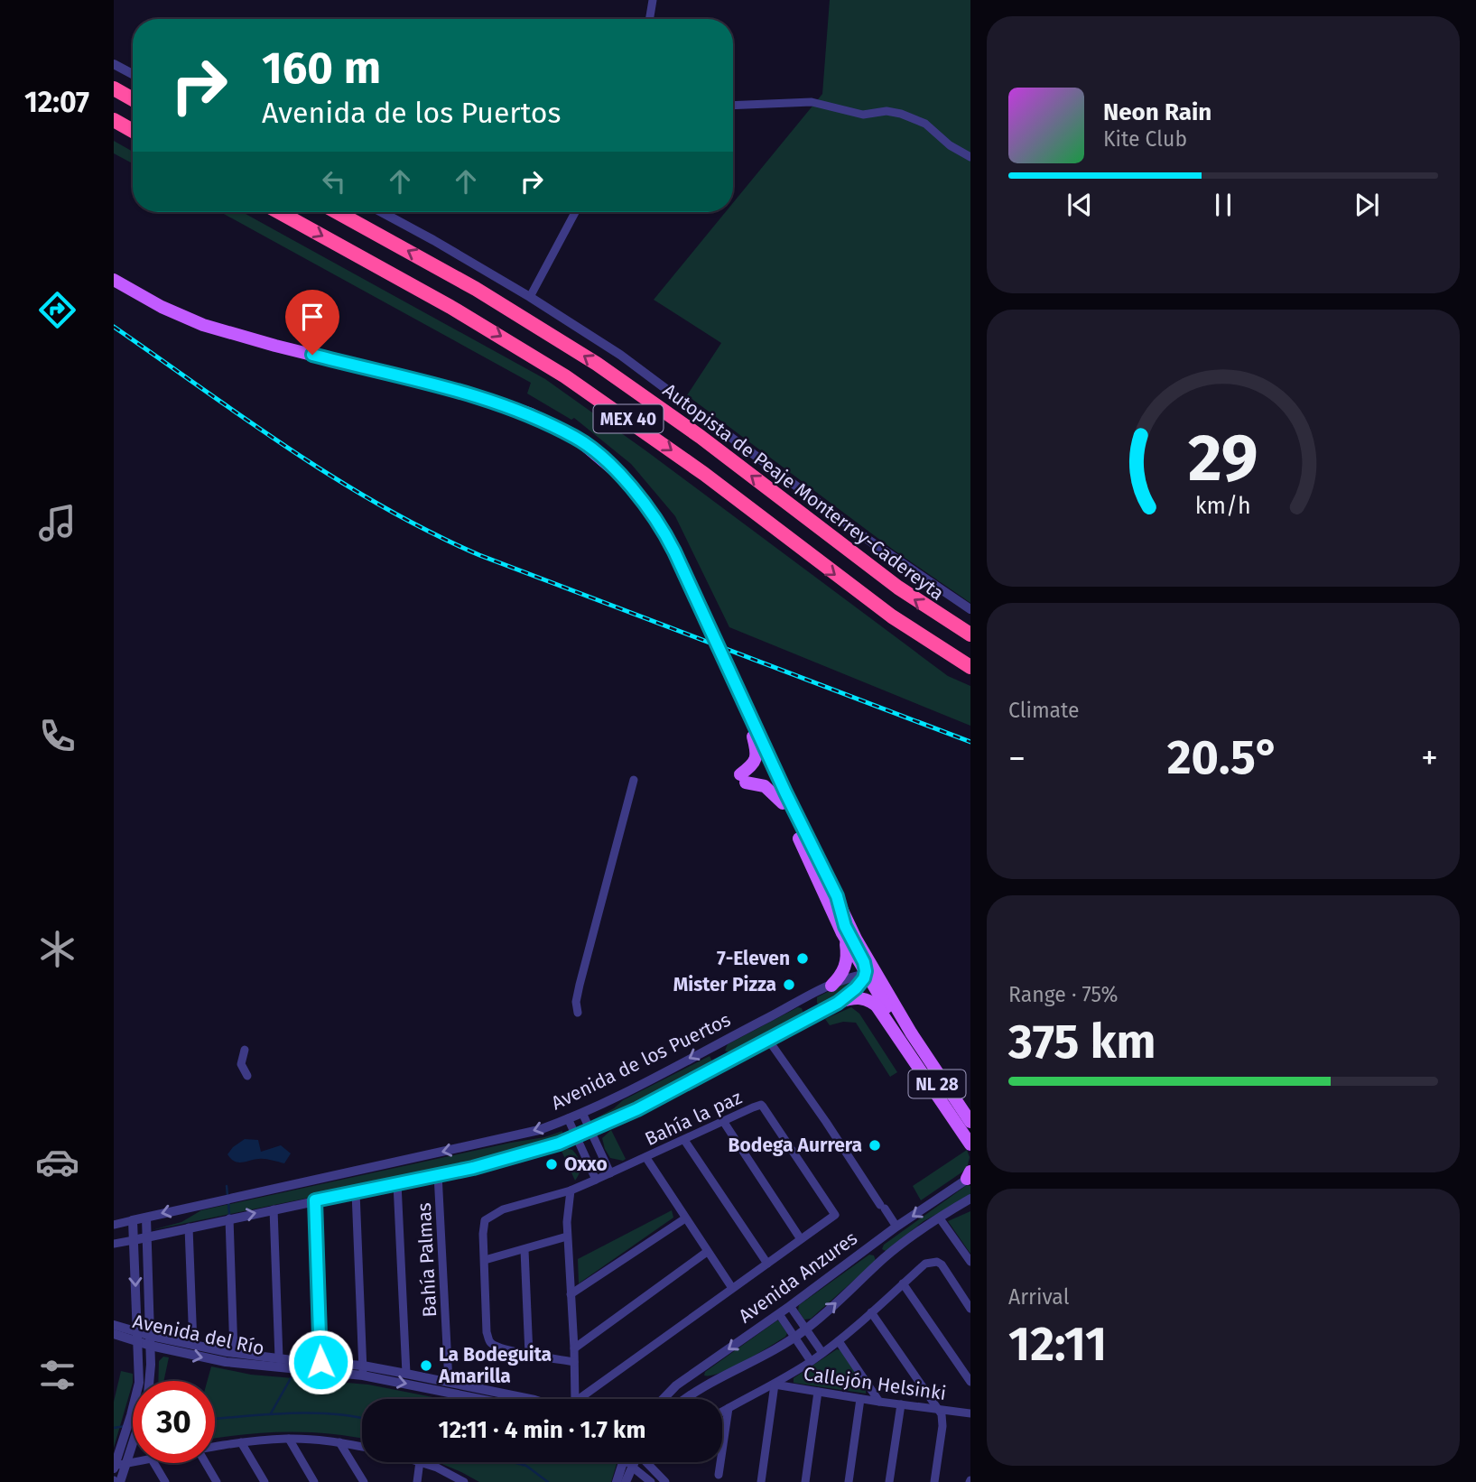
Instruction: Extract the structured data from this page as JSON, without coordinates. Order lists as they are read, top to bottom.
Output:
{
  "streets": {
    "highway": ["MEX 40", "Autopista de Peaje Monterrey-Cadereyta"],
    "main road": ["NL 28"],
    "street": [
      "Avenida de los Puertos",
      "Bahía la paz",
      "Bahía Palmas",
      "Avenida Anzures",
      "Avenida del Río",
      "Callejón Helsinki"
    ]
  },
  "crossings": [
    ["Avenida de los Puertos", "NL 28"],
    ["Avenida de los Puertos", "Bahía Palmas"],
    ["Bahía Palmas", "Avenida del Río"]
  ],
  "places": [
    "7-Eleven",
    "Mister Pizza",
    "Bodega Aurrera",
    "Oxxo",
    "La Bodeguita Amarilla"
  ],
  "page": {
    "tabs": "12:07",
    "turn": ["160 m", "Avenida de los Puertos"],
    "song": ["Neon Rain", "Kite Club"],
    "tile": [
      "Climate",
      ["Range · 75%", "375 km"],
      ["Arrival", "12:11"]
    ],
    "heat": ["−", "20.5°", "+"],
    "limit": "30",
    "trip": "12:11 · 4 min · 1.7 km",
    "gauge": ["29", "km/h"]
  }
}
